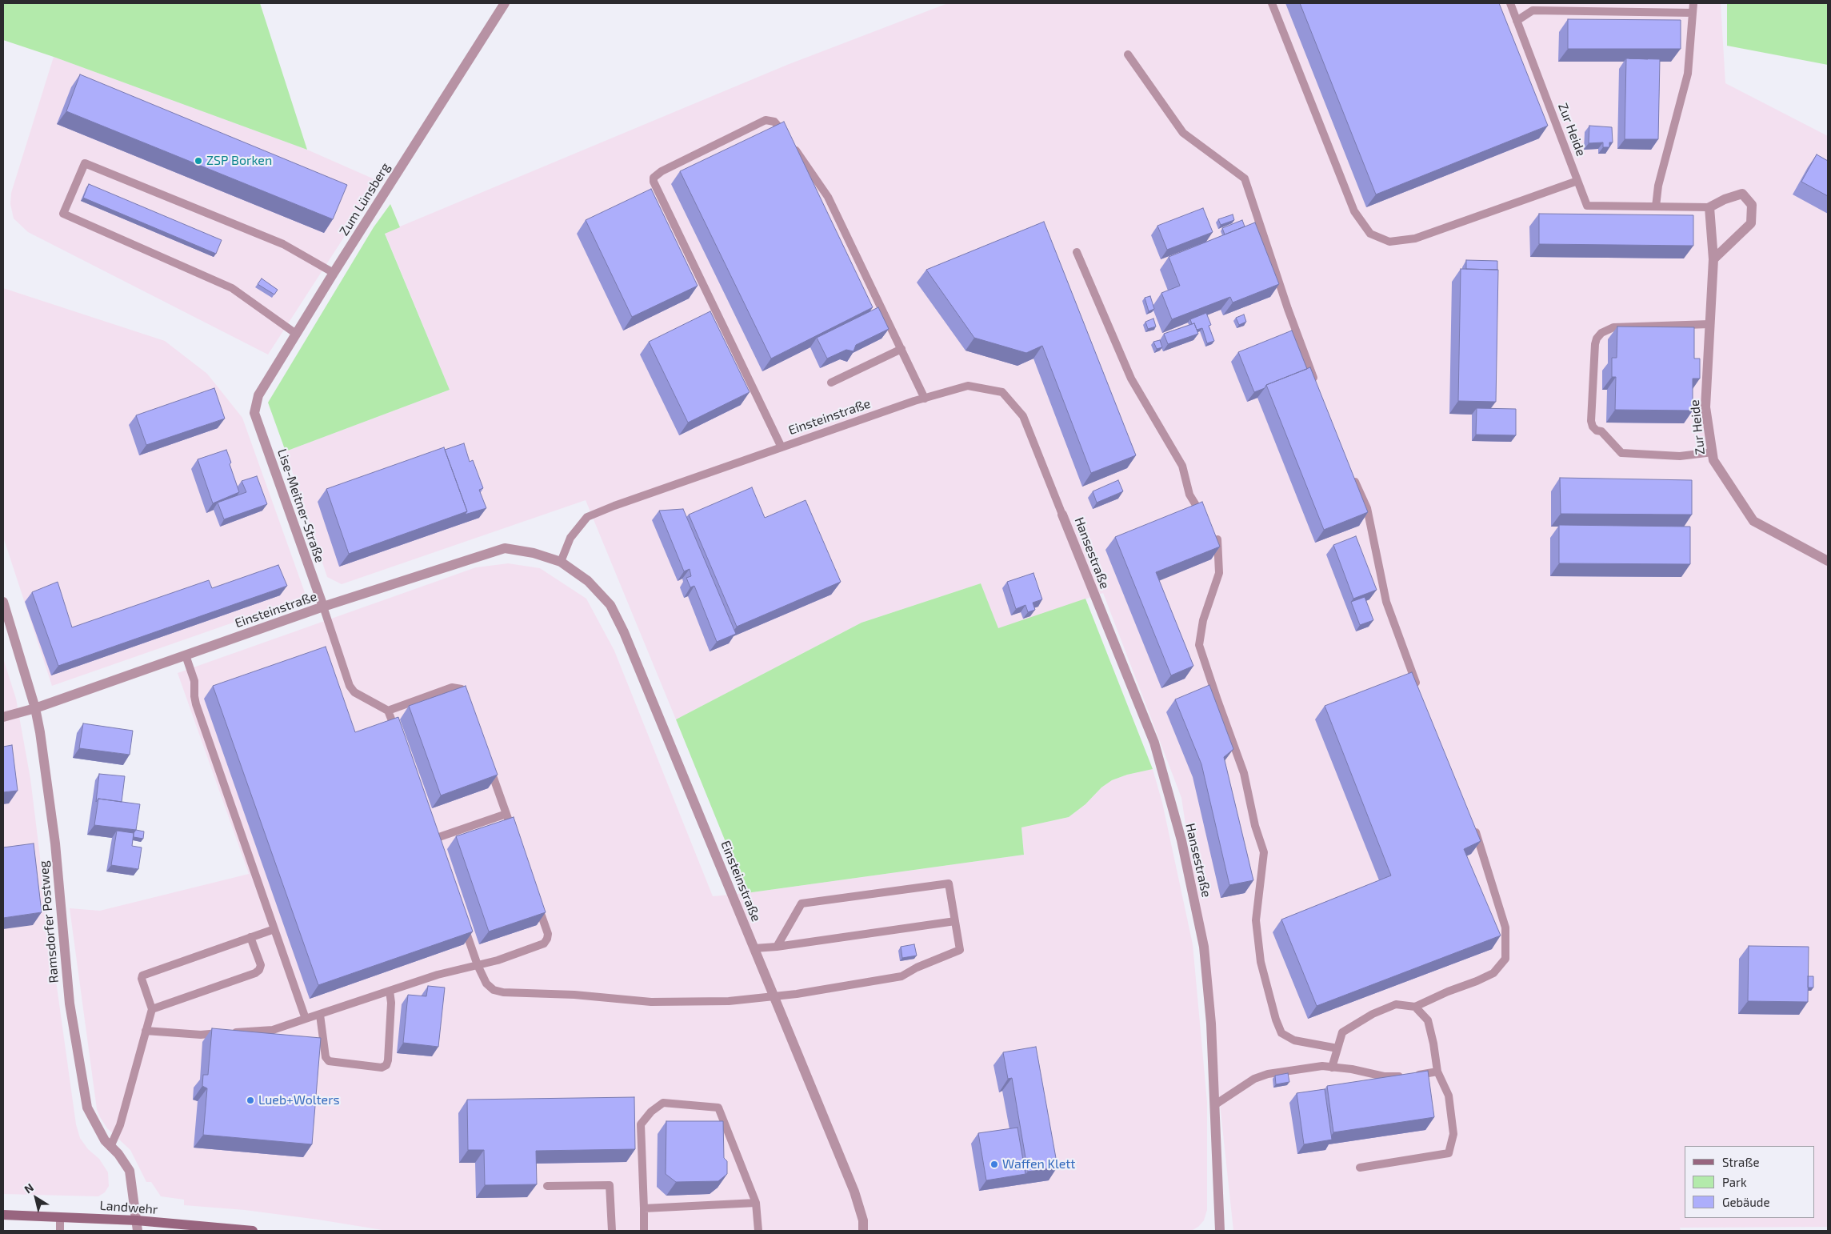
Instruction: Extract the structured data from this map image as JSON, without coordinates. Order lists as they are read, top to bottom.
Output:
{
  "streets": {
    "main road": ["Landwehr"],
    "street": [
      "Zur Heide",
      "Zum Lünsberg",
      "Einsteinstraße",
      "Lise-Meitner-Straße",
      "Hansestraße",
      "Ramsdorfer Postweg"
    ]
  },
  "crossings": [
    ["Zum Lünsberg", "Lise-Meitner-Straße"],
    ["Einsteinstraße", "Lise-Meitner-Straße"],
    ["Einsteinstraße", "Hansestraße"],
    ["Einsteinstraße", "Ramsdorfer Postweg"],
    ["Ramsdorfer Postweg", "Landwehr"]
  ],
  "places": ["ZSP Borken", "Lueb+Wolters", "Waffen Klett"],
  "legend": ["Straße", "Park", "Gebäude"],
  "north": "top left"
}
